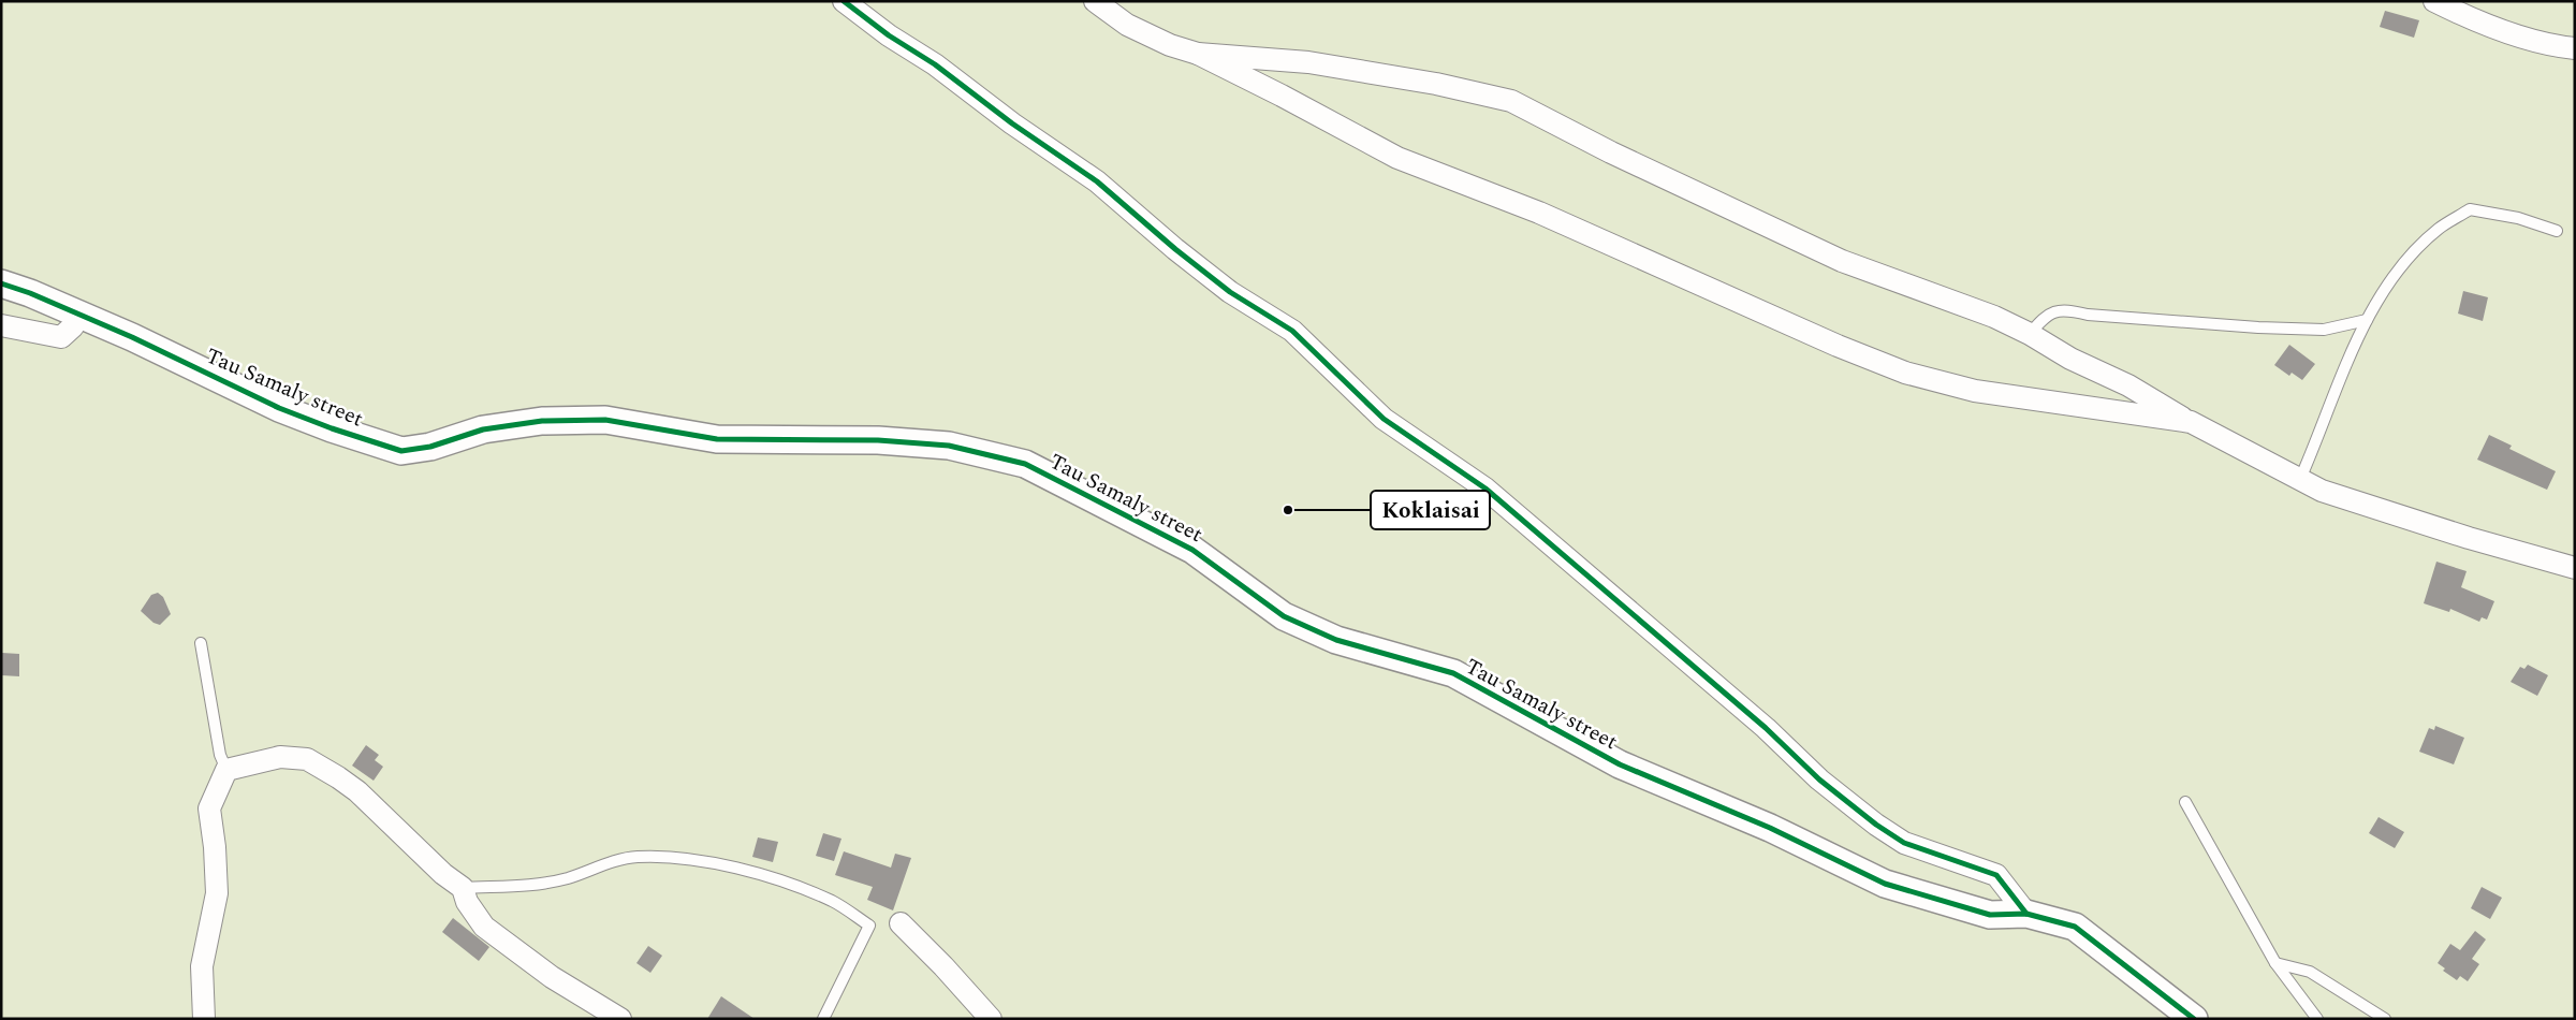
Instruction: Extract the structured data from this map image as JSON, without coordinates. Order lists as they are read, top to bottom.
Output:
{
  "streets": {
    "street": ["Tau Samaly street"]
  },
  "places": ["Koklaisai"]
}
